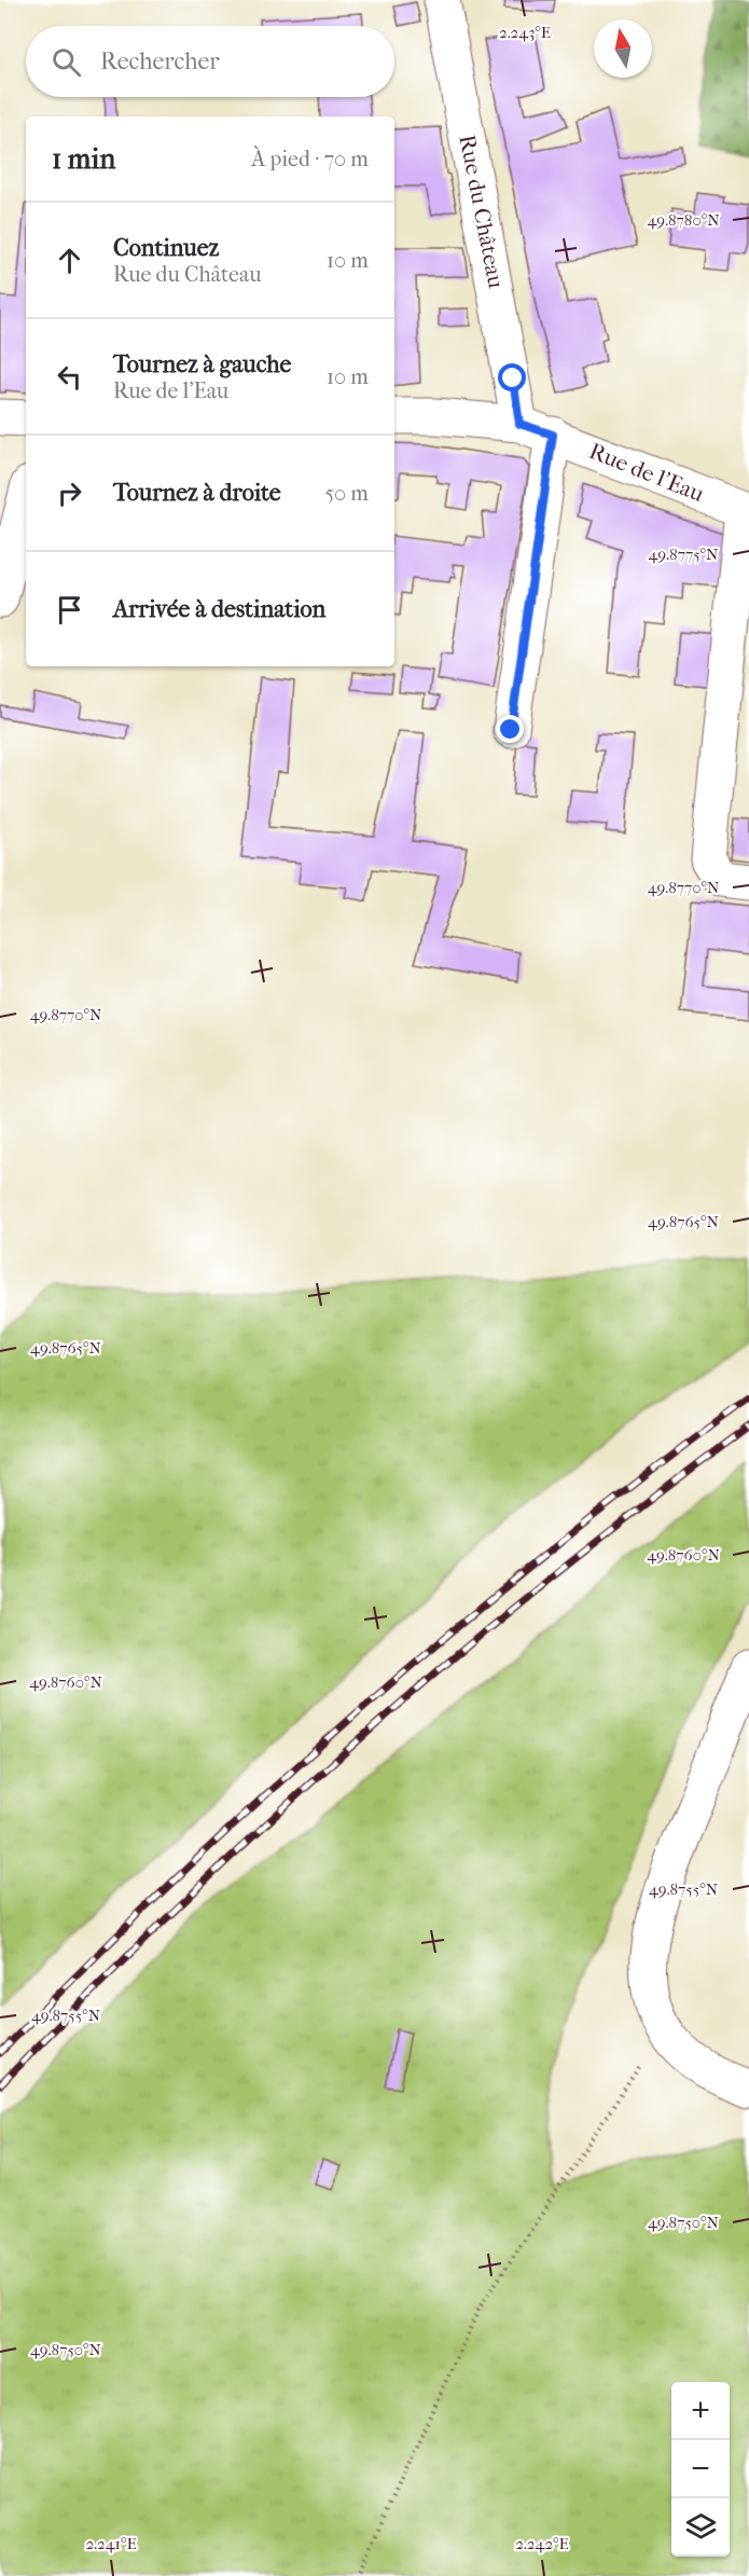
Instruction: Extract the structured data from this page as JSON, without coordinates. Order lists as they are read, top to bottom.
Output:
{
  "streets": {
    "street": ["Rue du Château", "Rue de l'Eau"]
  },
  "crossings": [
    ["Rue du Château", "Rue de l'Eau"]
  ],
  "north": "top",
  "page": {
    "search": "Rechercher",
    "heading": ["1 min", "À pied · 70 m"],
    "list": [
      ["Continuez", "Rue du Château", "10 m"],
      ["Tournez à gauche", "Rue de l'Eau", "10 m"],
      ["Tournez à droite", "50 m"],
      "Arrivée à destination"
    ],
    "map_buttons": ["+", "−"]
  },
  "coordinates": [
    "2.243°E",
    "49.8780°N",
    "49.8775°N",
    "49.8770°N",
    "49.8765°N",
    "49.8760°N",
    "49.8755°N",
    "49.8750°N",
    "2.241°E",
    "2.242°E"
  ]
}
